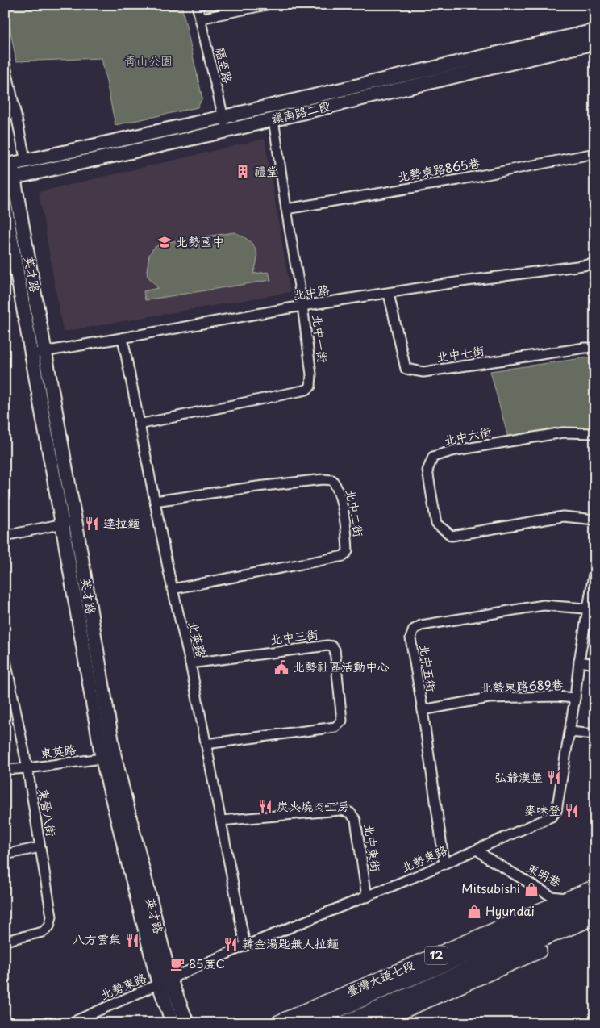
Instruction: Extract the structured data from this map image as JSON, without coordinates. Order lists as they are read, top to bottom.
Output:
{
  "streets": {
    "main road": ["12", "臺灣大道七段"],
    "street": [
      "福至路",
      "鎮南路二段",
      "北勢東路865巷",
      "英才路",
      "北中路",
      "北中一街",
      "北中七街",
      "北中六街",
      "北中二街",
      "北中三街",
      "北英路",
      "北中五街",
      "北勢東路689巷",
      "東英路",
      "東晉八街",
      "北中東街",
      "北勢東路",
      "東明巷"
    ]
  },
  "crossings": [
    ["福至路", "鎮南路二段"],
    ["鎮南路二段", "英才路"],
    ["鎮南路二段", "北中一街"],
    ["北勢東路865巷", "北中一街"],
    ["英才路", "北中路"],
    ["英才路", "東英路"],
    ["英才路", "北勢東路"],
    ["北中路", "北中一街"],
    ["北中路", "北中七街"],
    ["北中路", "北英路"],
    ["北中一街", "北英路"],
    ["北中二街", "北英路"],
    ["北中三街", "北英路"],
    ["北英路", "北中東街"],
    ["北英路", "北勢東路"],
    ["北中五街", "北勢東路689巷"],
    ["北中五街", "北勢東路"],
    ["北勢東路689巷", "北勢東路"],
    ["東英路", "東晉八街"],
    ["北中東街", "北勢東路"],
    ["北勢東路", "東明巷"],
    ["東明巷", "臺灣大道七段"]
  ],
  "parks": ["青山公園"],
  "places": {
    "building": ["禮堂"],
    "school or university": ["北勢國中"],
    "restaurant": [
      "達拉麵",
      "弘爺漢堡",
      "炭火燒肉工房",
      "麥味登",
      "八方雲集",
      "韓金湯匙無人拉麵"
    ],
    "public building": ["北勢社區活動中心"],
    "shop": ["Mitsubishi", "Hyundai"],
    "cafe": ["85度C"]
  }
}
